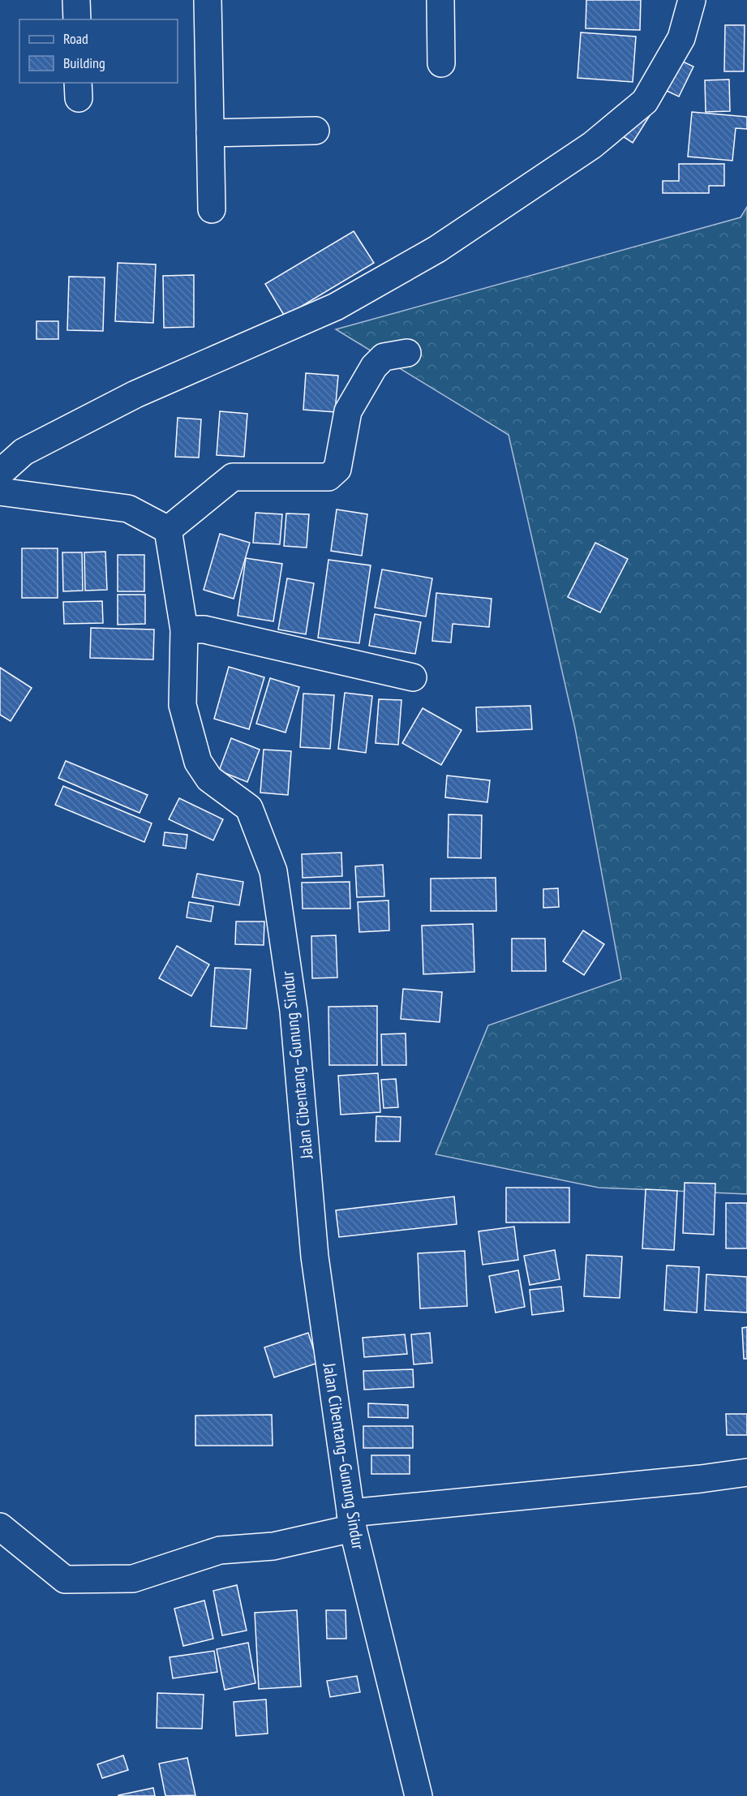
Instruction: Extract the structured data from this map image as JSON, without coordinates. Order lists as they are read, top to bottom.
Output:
{
  "streets": {
    "street": ["Jalan Cibentang–Gunung Sindur"]
  },
  "legend": ["Road", "Building"]
}
